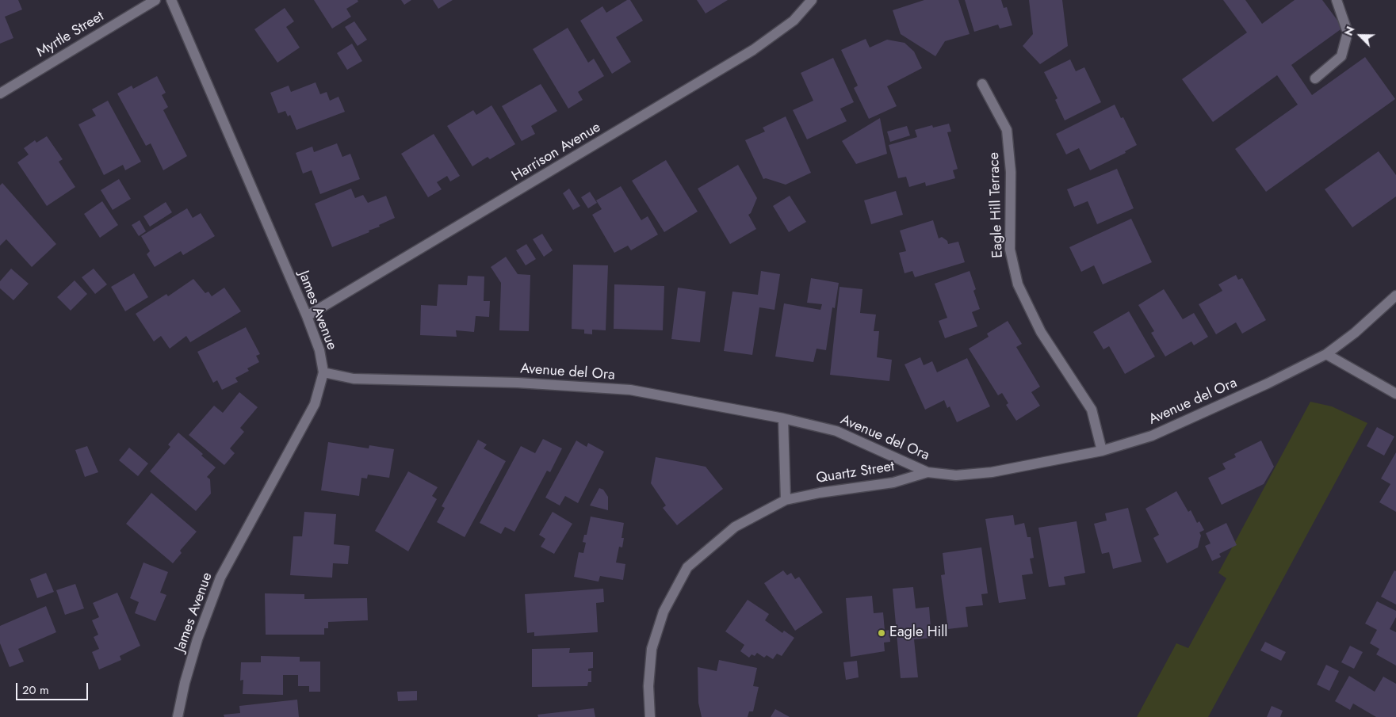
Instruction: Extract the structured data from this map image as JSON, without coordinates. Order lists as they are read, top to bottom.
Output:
{
  "streets": {
    "street": [
      "Myrtle Street",
      "Harrison Avenue",
      "Eagle Hill Terrace",
      "James Avenue",
      "Avenue del Ora",
      "Quartz Street"
    ]
  },
  "crossings": [
    ["Harrison Avenue", "James Avenue"],
    ["Eagle Hill Terrace", "Avenue del Ora"],
    ["James Avenue", "Avenue del Ora"],
    ["Avenue del Ora", "Quartz Street"]
  ],
  "places": ["Eagle Hill"],
  "scale_bar": "20 m",
  "north": "top left"
}
